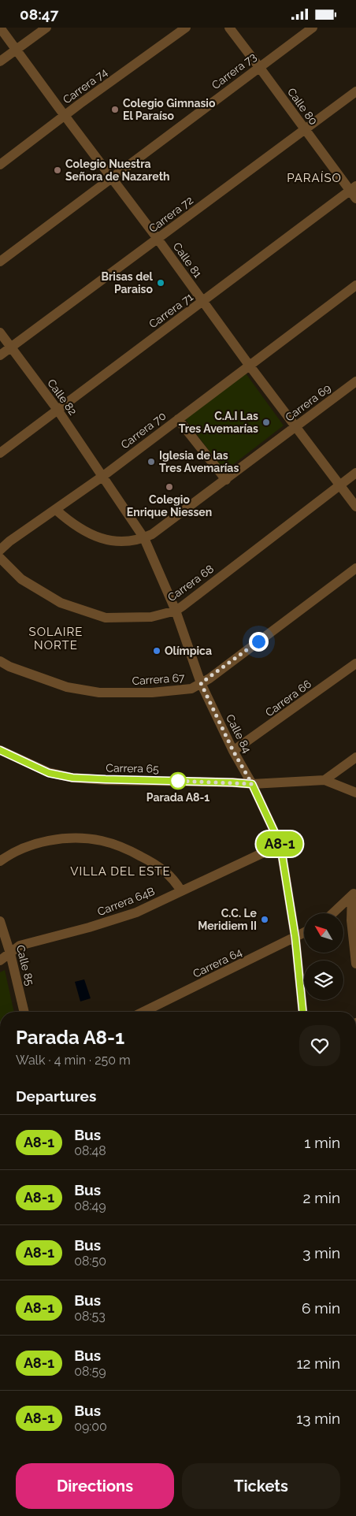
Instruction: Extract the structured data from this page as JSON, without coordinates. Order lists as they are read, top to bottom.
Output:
{
  "streets": {
    "street": [
      "Carrera 73",
      "Carrera 74",
      "Calle 80",
      "Carrera 72",
      "Calle 81",
      "Carrera 71",
      "Calle 82",
      "Carrera 69",
      "Carrera 70",
      "Carrera 68",
      "Carrera 67",
      "Carrera 66",
      "Calle 84",
      "Carrera 65",
      "Carrera 64B",
      "Carrera 64",
      "Calle 85"
    ]
  },
  "crossings": [
    ["Carrera 73", "Calle 80"],
    ["Carrera 73", "Calle 81"],
    ["Carrera 74", "Calle 81"],
    ["Calle 80", "Carrera 72"],
    ["Calle 80", "Carrera 71"],
    ["Carrera 72", "Calle 81"],
    ["Carrera 72", "Calle 82"],
    ["Calle 81", "Carrera 71"],
    ["Calle 81", "Carrera 69"],
    ["Calle 81", "Carrera 70"],
    ["Calle 81", "Carrera 68"],
    ["Carrera 71", "Calle 82"],
    ["Calle 82", "Carrera 70"],
    ["Calle 82", "Calle 84"],
    ["Carrera 69", "Carrera 70"],
    ["Carrera 69", "Calle 84"],
    ["Carrera 70", "Calle 84"],
    ["Carrera 68", "Calle 84"],
    ["Carrera 67", "Calle 84"],
    ["Carrera 66", "Calle 84"],
    ["Calle 84", "Carrera 65"],
    ["Calle 84", "Carrera 64B"],
    ["Calle 84", "Carrera 64"],
    ["Carrera 64B", "Calle 85"]
  ],
  "districts": ["PARAÍSO", "SOLAIRE NORTE", "VILLA DEL ESTE"],
  "places": [
    "Colegio Gimnasio El Paraíso",
    "Colegio Nuestra Señora de Nazareth",
    "Brisas del Paraiso",
    "C.A.I Las Tres Avemarías",
    "Iglesia de las Tres Avemarías",
    "Colegio Enrique Niessen",
    "Olímpica",
    "Parada A8-1",
    "C.C. Le Meridiem II"
  ],
  "lines": ["bus line A8-1"],
  "north": "top left",
  "page": {
    "status": "08:47",
    "on_map": "A8-1",
    "heading": [
      ["Parada A8-1", "Walk · 4 min · 250 m"],
      "Departures"
    ],
    "list": [
      {
        "mark": "A8-1",
        "name": "Bus",
        "note": "08:48",
        "value": "1 min"
      },
      {
        "mark": "A8-1",
        "name": "Bus",
        "note": "08:49",
        "value": "2 min"
      },
      {
        "mark": "A8-1",
        "name": "Bus",
        "note": "08:50",
        "value": "3 min"
      },
      {
        "mark": "A8-1",
        "name": "Bus",
        "note": "08:53",
        "value": "6 min"
      },
      {
        "mark": "A8-1",
        "name": "Bus",
        "note": "08:59",
        "value": "12 min"
      },
      {
        "mark": "A8-1",
        "name": "Bus",
        "note": "09:00",
        "value": "13 min"
      }
    ],
    "buttons": ["Directions", "Tickets"]
  }
}
